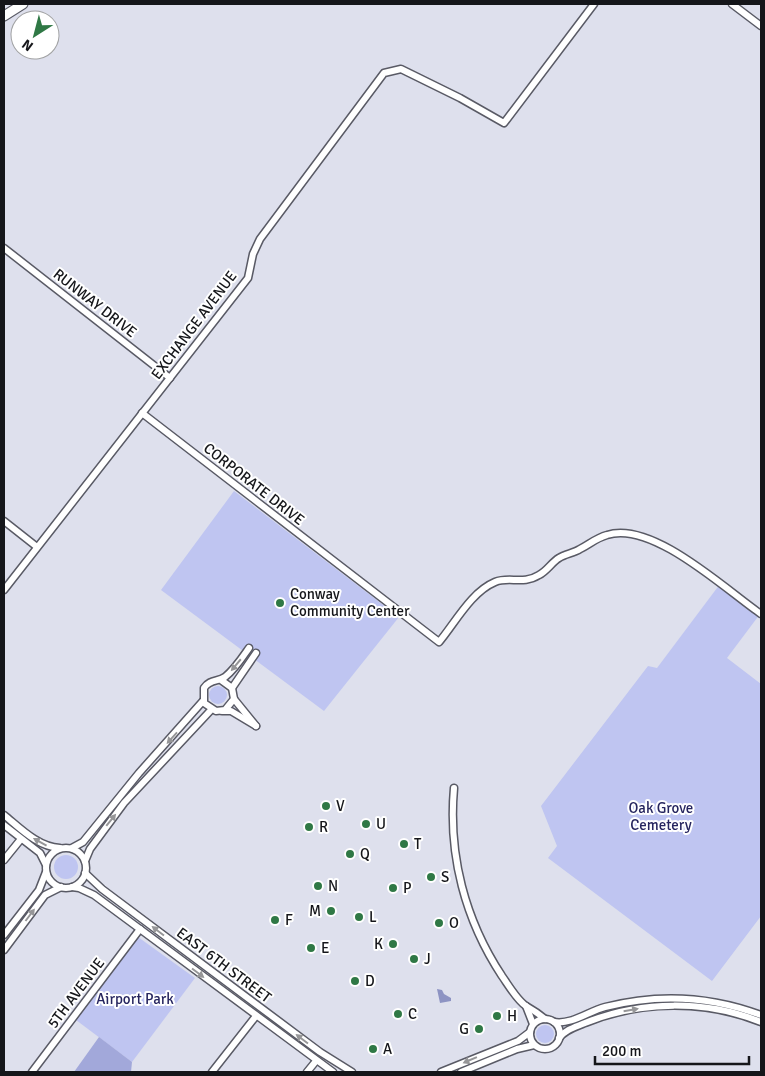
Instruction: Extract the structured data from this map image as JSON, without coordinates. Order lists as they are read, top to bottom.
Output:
{
  "streets": {
    "street": [
      "RUNWAY DRIVE",
      "EXCHANGE AVENUE",
      "CORPORATE DRIVE",
      "EAST 6TH STREET",
      "5TH AVENUE"
    ]
  },
  "crossings": [
    ["RUNWAY DRIVE", "EXCHANGE AVENUE"],
    ["EXCHANGE AVENUE", "CORPORATE DRIVE"],
    ["EAST 6TH STREET", "5TH AVENUE"]
  ],
  "parks": ["Oak Grove Cemetery", "Airport Park"],
  "places": [
    "Conway Community Center",
    "V",
    "U",
    "R",
    "T",
    "Q",
    "S",
    "N",
    "P",
    "M",
    "L",
    "F",
    "O",
    "K",
    "E",
    "J",
    "D",
    "C",
    "H",
    "G",
    "A"
  ],
  "scale_bar": "200 m",
  "north": "bottom left"
}
